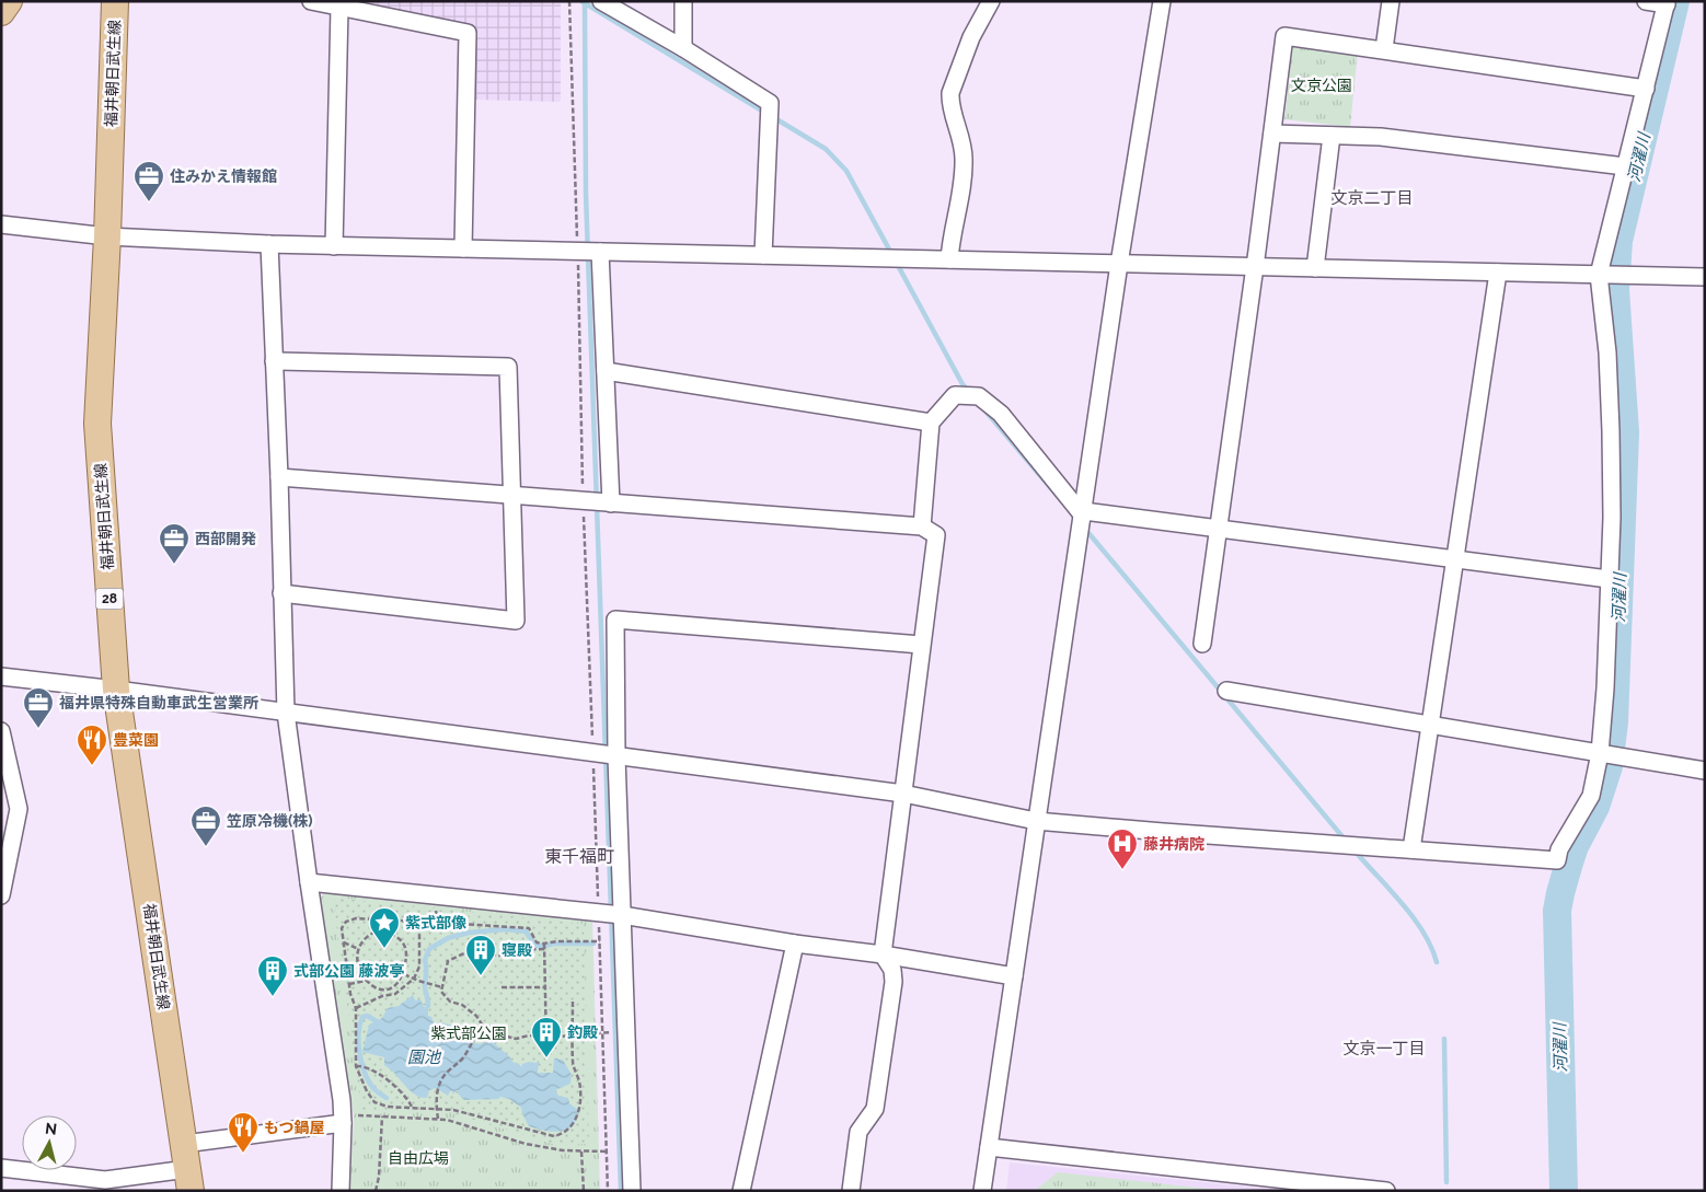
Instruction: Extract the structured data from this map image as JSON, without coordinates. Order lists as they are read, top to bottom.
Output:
{
  "streets": {
    "main road": ["福井朝日武生線", "28"]
  },
  "districts": ["文京二丁目", "東千福町", "文京一丁目"],
  "water": ["河濯川", "園池"],
  "parks": ["文京公園", "紫式部公園", "自由広場"],
  "places": {
    "office": [
      "住みかえ情報館",
      "西部開発",
      "福井県特殊自動車武生営業所",
      "笠原冷機(株)"
    ],
    "restaurant": ["豊菜園", "もつ鍋屋"],
    "hospital": ["藤井病院"],
    "place": ["紫式部像"],
    "building": ["寝殿", "式部公園 藤波亭", "釣殿"]
  },
  "north": "top"
}
